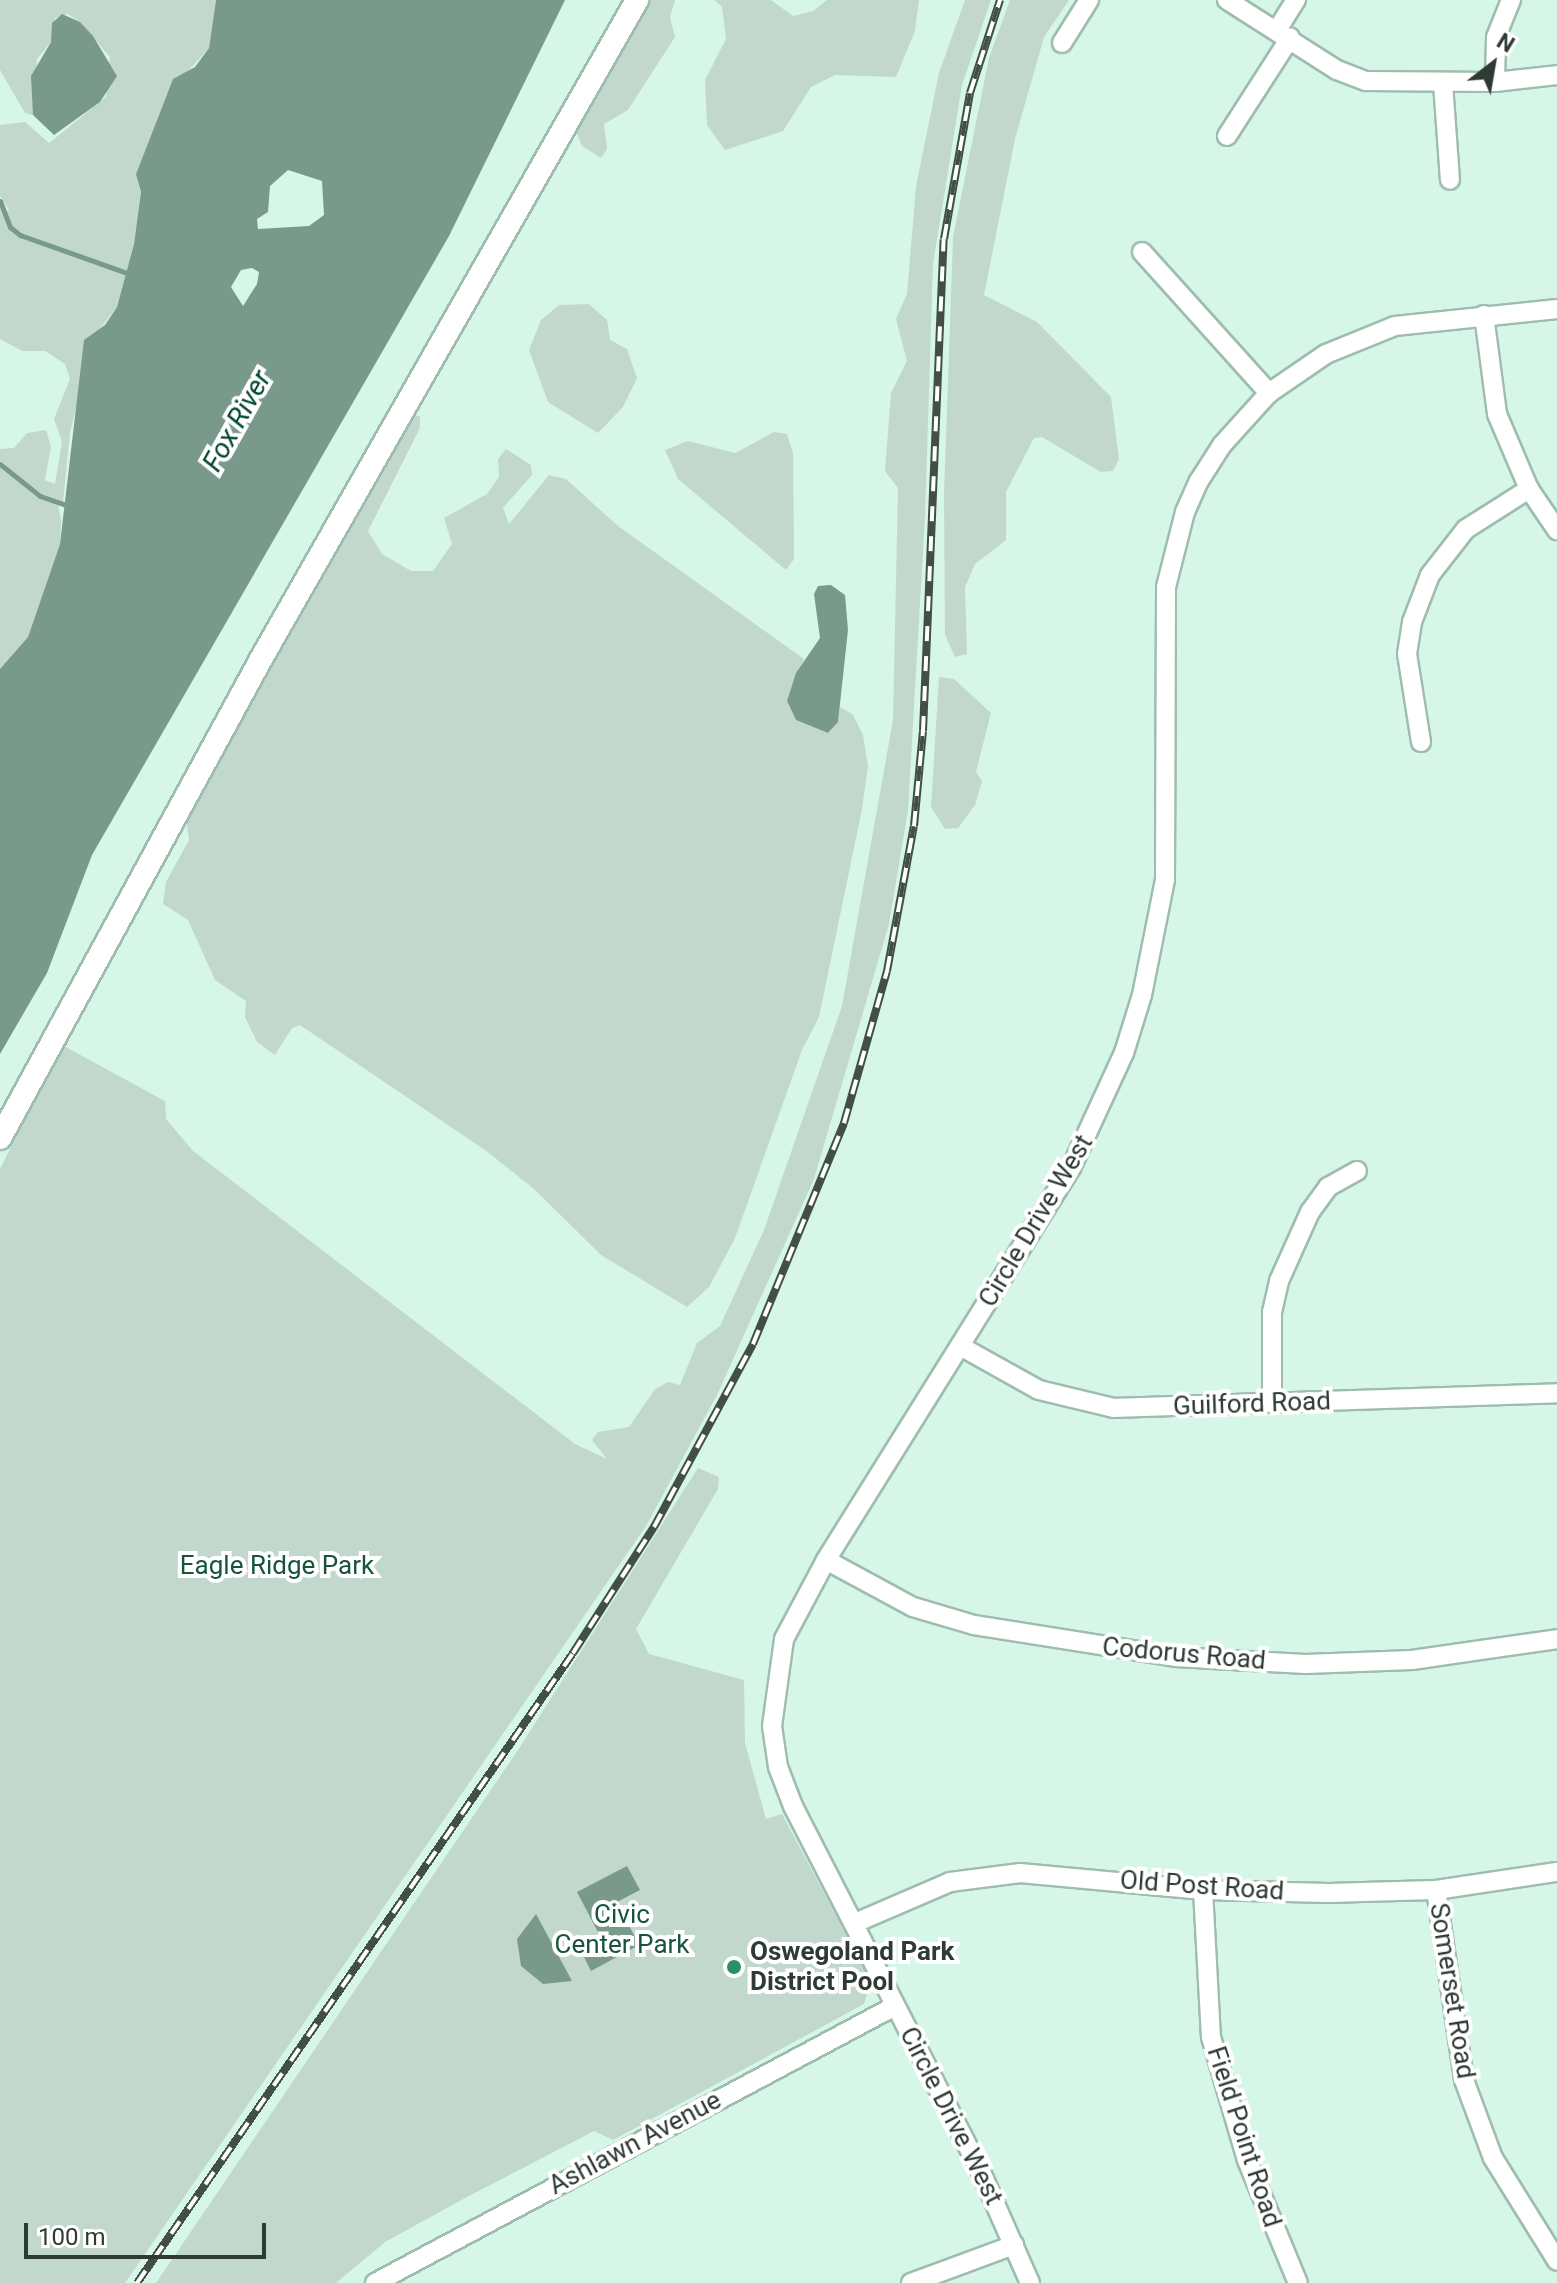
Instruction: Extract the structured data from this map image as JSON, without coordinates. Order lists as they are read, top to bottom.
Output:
{
  "streets": {
    "street": [
      "Circle Drive West",
      "Guilford Road",
      "Codorus Road",
      "Old Post Road",
      "Somerset Road",
      "Field Point Road",
      "Ashlawn Avenue"
    ]
  },
  "crossings": [
    ["Circle Drive West", "Guilford Road"],
    ["Circle Drive West", "Codorus Road"],
    ["Circle Drive West", "Old Post Road"],
    ["Circle Drive West", "Ashlawn Avenue"],
    ["Old Post Road", "Somerset Road"],
    ["Old Post Road", "Field Point Road"]
  ],
  "water": ["Fox River"],
  "parks": ["Eagle Ridge Park", "Civic Center Park"],
  "places": ["Oswegoland Park District Pool"],
  "scale_bar": "100 m",
  "north": "top right"
}
